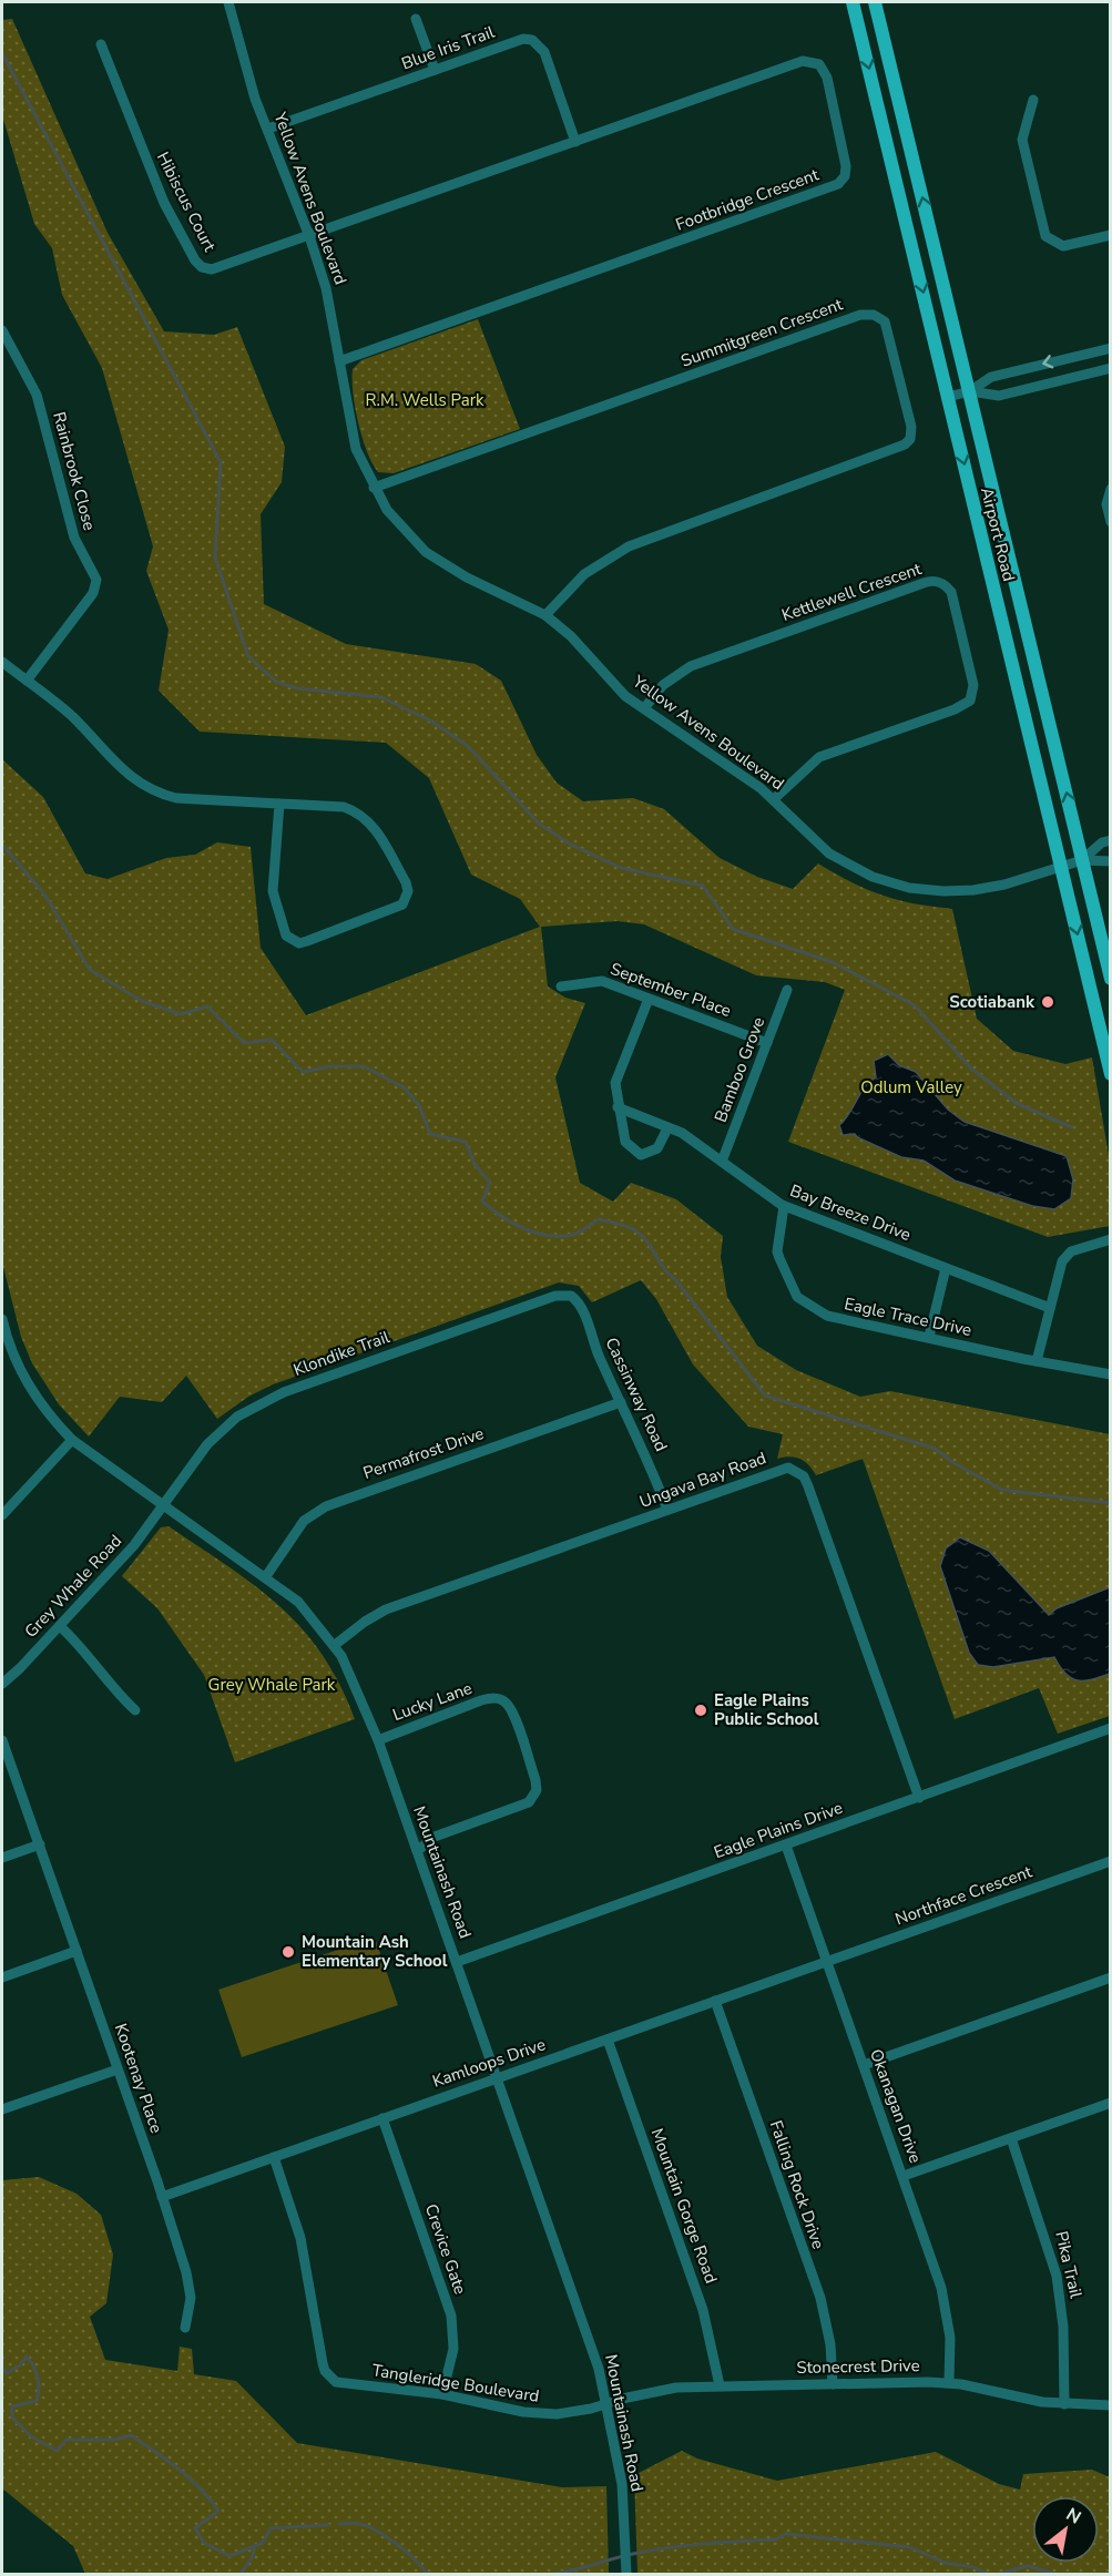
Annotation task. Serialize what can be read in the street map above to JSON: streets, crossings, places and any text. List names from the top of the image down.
{
  "streets": {
    "main road": ["Airport Road"],
    "street": [
      "Blue Iris Trail",
      "Yellow Avens Boulevard",
      "Footbridge Crescent",
      "Hibiscus Court",
      "Summitgreen Crescent",
      "Rainbrook Close",
      "Kettlewell Crescent",
      "September Place",
      "Bamboo Grove",
      "Bay Breeze Drive",
      "Eagle Trace Drive",
      "Klondike Trail",
      "Cassinway Road",
      "Permafrost Drive",
      "Ungava Bay Road",
      "Grey Whale Road",
      "Lucky Lane",
      "Eagle Plains Drive",
      "Mountainash Road",
      "Northface Crescent",
      "Kamloops Drive",
      "Kootenay Place",
      "Okanagan Drive",
      "Falling Rock Drive",
      "Mountain Gorge Road",
      "Crevice Gate",
      "Pika Trail",
      "Stonecrest Drive",
      "Tangleridge Boulevard"
    ]
  },
  "crossings": [
    ["Blue Iris Trail", "Yellow Avens Boulevard"],
    ["Blue Iris Trail", "Footbridge Crescent"],
    ["Yellow Avens Boulevard", "Footbridge Crescent"],
    ["Yellow Avens Boulevard", "Hibiscus Court"],
    ["Yellow Avens Boulevard", "Summitgreen Crescent"],
    ["Yellow Avens Boulevard", "Airport Road"],
    ["Yellow Avens Boulevard", "Kettlewell Crescent"],
    ["Footbridge Crescent", "Hibiscus Court"],
    ["September Place", "Bamboo Grove"],
    ["Bamboo Grove", "Bay Breeze Drive"],
    ["Bay Breeze Drive", "Eagle Trace Drive"],
    ["Klondike Trail", "Cassinway Road"],
    ["Klondike Trail", "Grey Whale Road"],
    ["Klondike Trail", "Mountainash Road"],
    ["Cassinway Road", "Permafrost Drive"],
    ["Cassinway Road", "Ungava Bay Road"],
    ["Permafrost Drive", "Mountainash Road"],
    ["Ungava Bay Road", "Eagle Plains Drive"],
    ["Ungava Bay Road", "Mountainash Road"],
    ["Grey Whale Road", "Mountainash Road"],
    ["Lucky Lane", "Mountainash Road"],
    ["Eagle Plains Drive", "Mountainash Road"],
    ["Eagle Plains Drive", "Okanagan Drive"],
    ["Mountainash Road", "Kamloops Drive"],
    ["Mountainash Road", "Stonecrest Drive"],
    ["Mountainash Road", "Tangleridge Boulevard"],
    ["Northface Crescent", "Kamloops Drive"],
    ["Northface Crescent", "Okanagan Drive"],
    ["Kamloops Drive", "Kootenay Place"],
    ["Kamloops Drive", "Okanagan Drive"],
    ["Kamloops Drive", "Falling Rock Drive"],
    ["Kamloops Drive", "Mountain Gorge Road"],
    ["Kamloops Drive", "Crevice Gate"],
    ["Kamloops Drive", "Tangleridge Boulevard"],
    ["Okanagan Drive", "Stonecrest Drive"],
    ["Falling Rock Drive", "Stonecrest Drive"],
    ["Mountain Gorge Road", "Stonecrest Drive"],
    ["Crevice Gate", "Tangleridge Boulevard"],
    ["Pika Trail", "Stonecrest Drive"],
    ["Stonecrest Drive", "Tangleridge Boulevard"]
  ],
  "parks": ["R.M. Wells Park", "Odlum Valley", "Grey Whale Park"],
  "places": ["Scotiabank", "Eagle Plains Public School", "Mountain Ash Elementary School"],
  "north": "top right"
}
